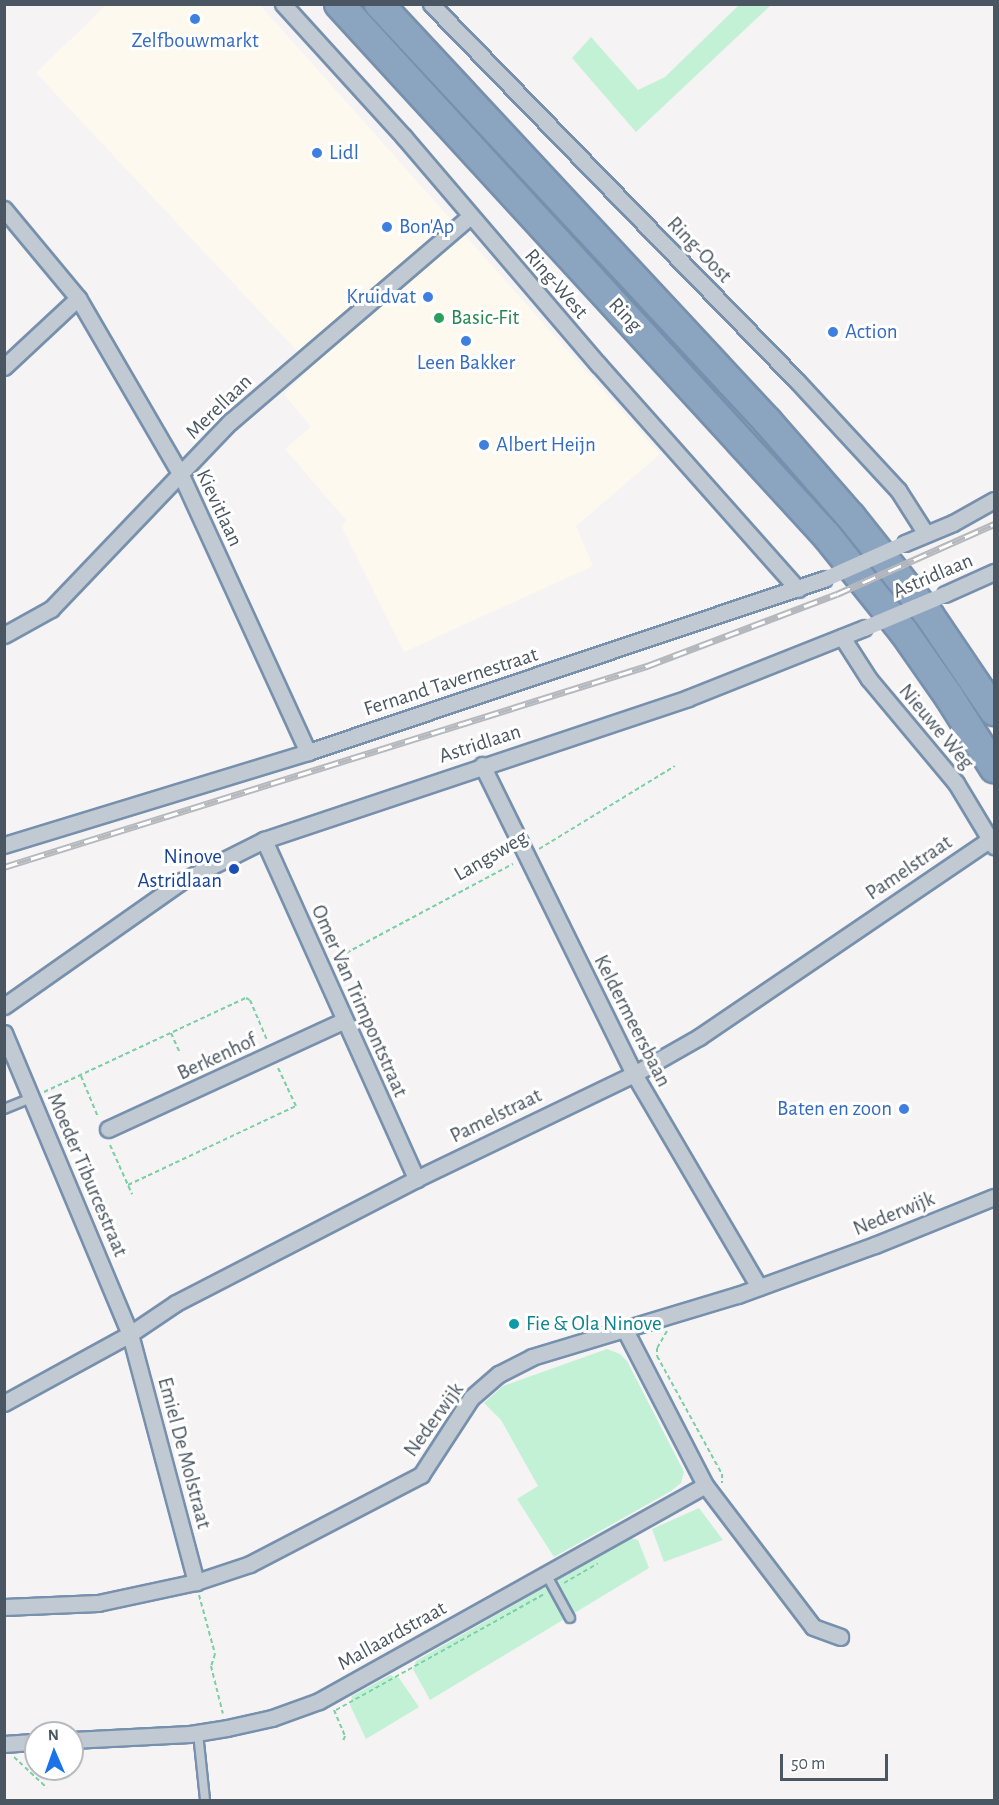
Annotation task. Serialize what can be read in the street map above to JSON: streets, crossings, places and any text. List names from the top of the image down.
{
  "streets": {
    "highway": ["Ring"],
    "street": [
      "Ring-Oost",
      "Ring-West",
      "Merellaan",
      "Kievitlaan",
      "Astridlaan",
      "Fernand Tavernestraat",
      "Nieuwe Weg",
      "Pamelstraat",
      "Omer Van Trimpontstraat",
      "Keldermeersbaan",
      "Berkenhof",
      "Moeder Tiburcestraat",
      "Nederwijk",
      "Emiel De Molstraat",
      "Mallaardstraat"
    ],
    "path": ["Langsweg"]
  },
  "crossings": [
    ["Ring-Oost", "Fernand Tavernestraat"],
    ["Ring-West", "Merellaan"],
    ["Ring-West", "Fernand Tavernestraat"],
    ["Ring", "Astridlaan"],
    ["Merellaan", "Kievitlaan"],
    ["Kievitlaan", "Fernand Tavernestraat"],
    ["Astridlaan", "Nieuwe Weg"],
    ["Astridlaan", "Omer Van Trimpontstraat"],
    ["Astridlaan", "Keldermeersbaan"],
    ["Nieuwe Weg", "Pamelstraat"],
    ["Langsweg", "Omer Van Trimpontstraat"],
    ["Langsweg", "Keldermeersbaan"],
    ["Pamelstraat", "Omer Van Trimpontstraat"],
    ["Pamelstraat", "Keldermeersbaan"],
    ["Pamelstraat", "Moeder Tiburcestraat"],
    ["Pamelstraat", "Emiel De Molstraat"],
    ["Omer Van Trimpontstraat", "Berkenhof"],
    ["Keldermeersbaan", "Nederwijk"],
    ["Moeder Tiburcestraat", "Emiel De Molstraat"],
    ["Nederwijk", "Emiel De Molstraat"]
  ],
  "places": [
    "Zelfbouwmarkt",
    "Lidl",
    "Bon'Ap",
    "Kruidvat",
    "Basic-Fit",
    "Action",
    "Leen Bakker",
    "Albert Heijn",
    "Ninove Astridlaan",
    "Baten en zoon",
    "Fie & Ola Ninove"
  ],
  "scale_bar": "50 m",
  "north": "top"
}
